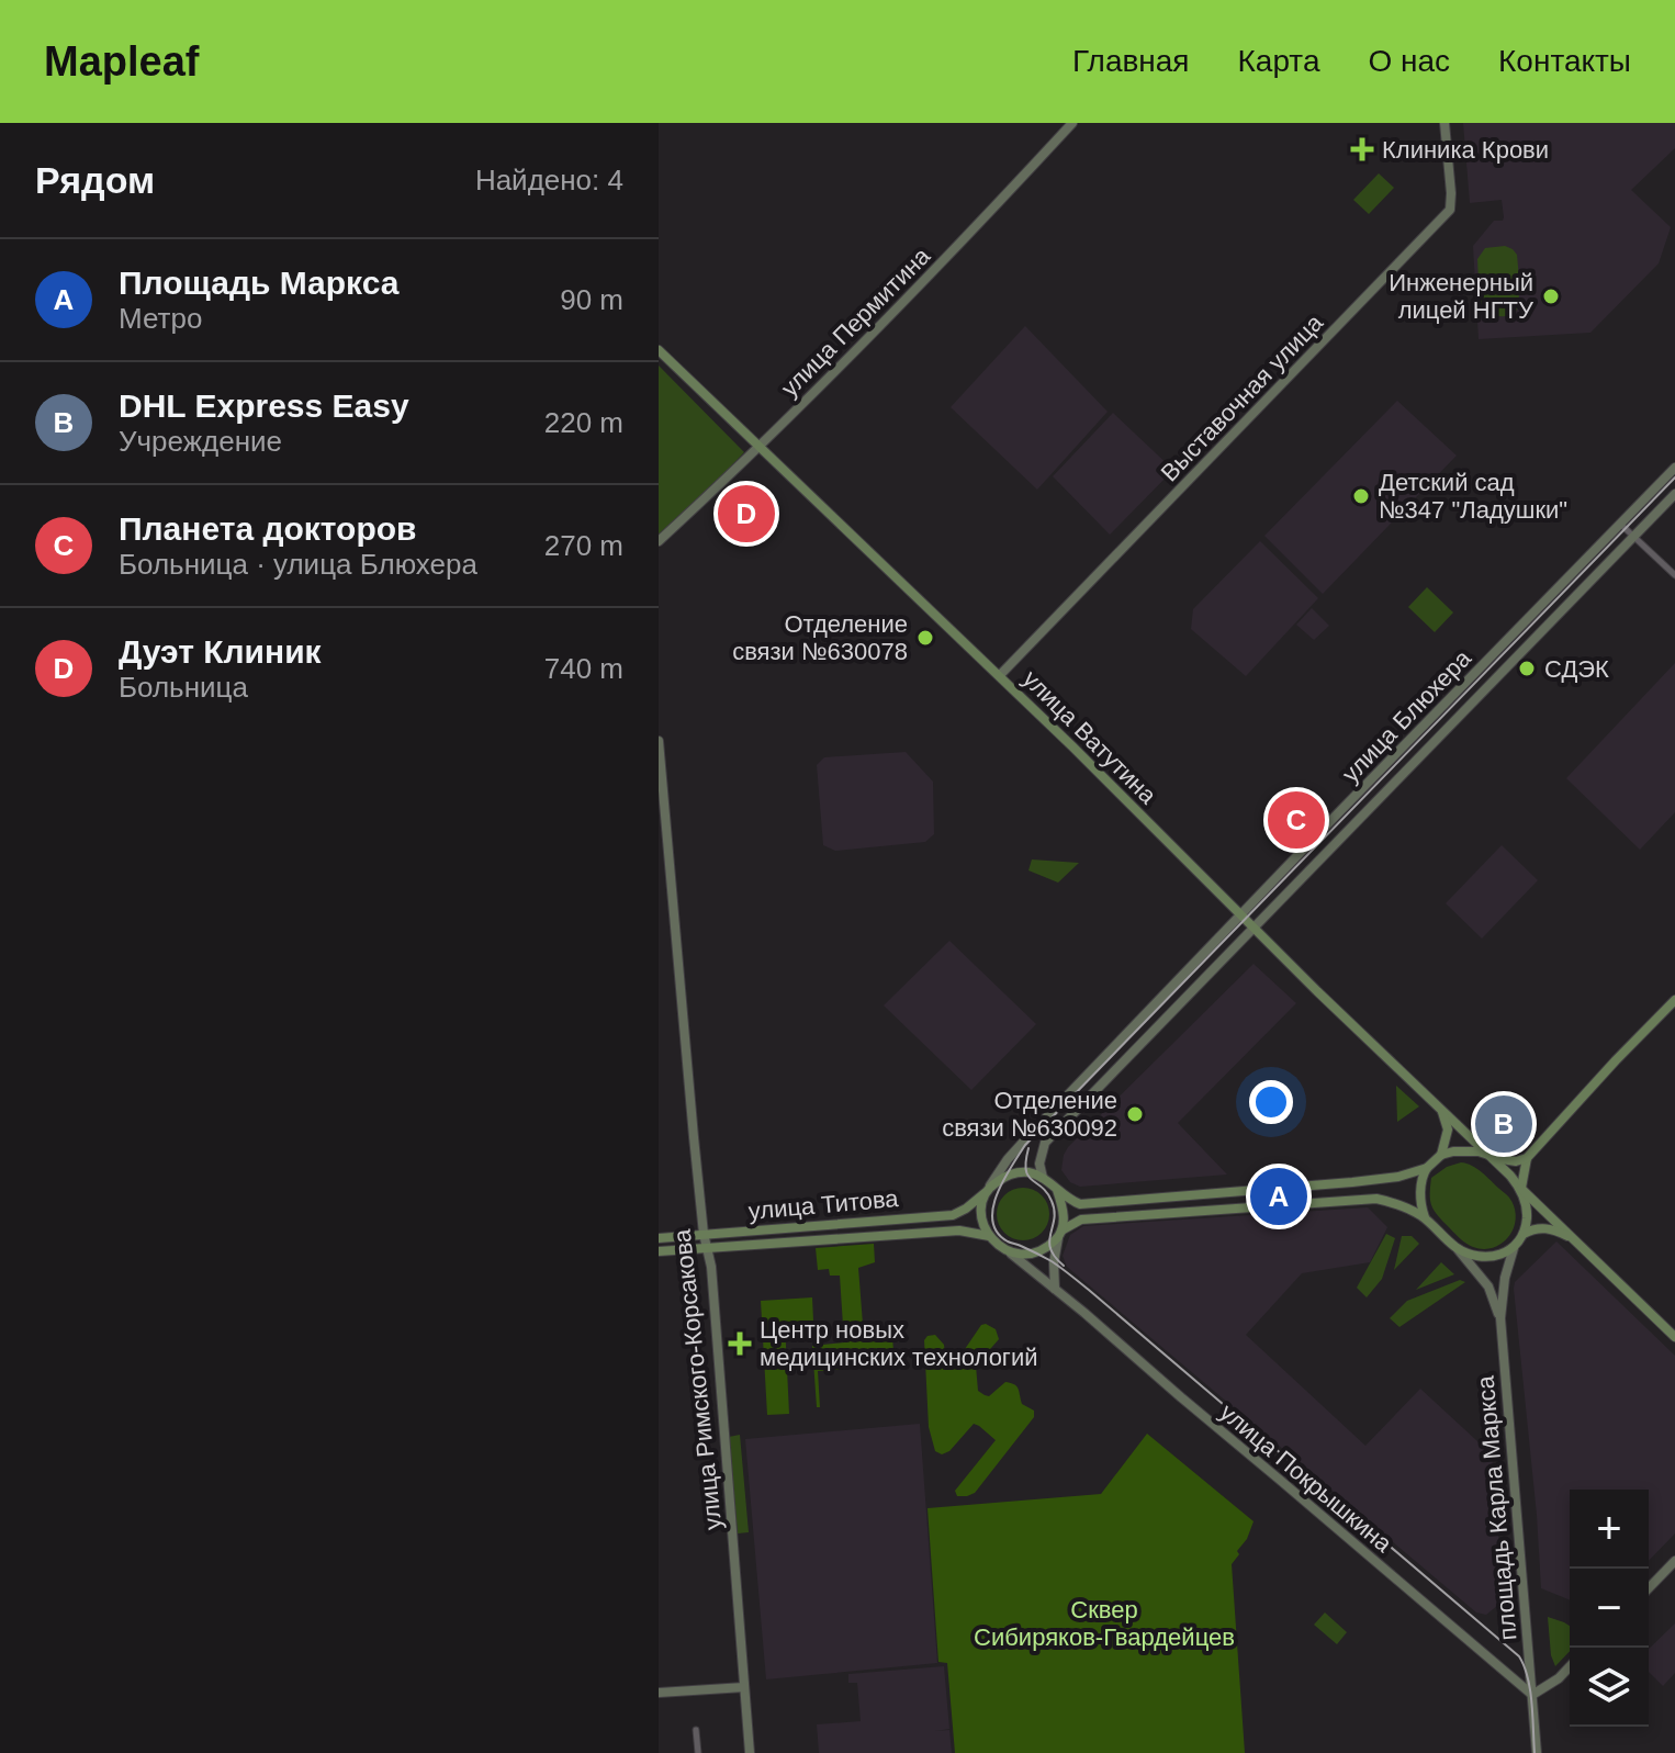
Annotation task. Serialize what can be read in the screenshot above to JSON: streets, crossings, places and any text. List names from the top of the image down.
{
  "streets": {
    "main road": ["улица Ватутина", "улица Титова", "площадь Карла Маркса"],
    "street": [
      "улица Пермитина",
      "Выставочная улица",
      "улица Блюхера",
      "улица Римского-Корсакова",
      "улица Покрышкина"
    ]
  },
  "crossings": [
    ["улица Пермитина", "улица Ватутина"],
    ["Выставочная улица", "улица Ватутина"],
    ["улица Блюхера", "улица Ватутина"],
    ["улица Блюхера", "улица Титова"],
    ["улица Блюхера", "улица Покрышкина"],
    ["улица Блюхера", "площадь Карла Маркса"],
    ["улица Ватутина", "площадь Карла Маркса"],
    ["улица Титова", "улица Римского-Корсакова"],
    ["улица Титова", "улица Покрышкина"],
    ["улица Титова", "площадь Карла Маркса"],
    ["улица Покрышкина", "площадь Карла Маркса"]
  ],
  "parks": ["Сквер Сибиряков-Гвардейцев"],
  "places": {
    "health": ["Клиника Крови", "Центр новых медицинских технологий"],
    "other": [
      "Инженерный лицей НГТУ",
      "Детский сад №347 \"Ладушки\"",
      "Отделение связи №630078",
      "СДЭК",
      "Отделение связи №630092"
    ]
  },
  "page": {
    "header": "Mapleaf",
    "nav": [
      "Главная",
      "Карта",
      "О нас",
      "Контакты"
    ],
    "heading": ["Рядом", "Найдено: 4"],
    "list": [
      {
        "mark": "A",
        "name": "Площадь Маркса",
        "note": "Метро",
        "value": "90 m"
      },
      {
        "mark": "B",
        "name": "DHL Express Easy",
        "note": "Учреждение",
        "value": "220 m"
      },
      {
        "mark": "C",
        "name": "Планета докторов",
        "note": "Больница · улица Блюхера",
        "value": "270 m"
      },
      {
        "mark": "D",
        "name": "Дуэт Клиник",
        "note": "Больница",
        "value": "740 m"
      }
    ],
    "pins": [
      "D",
      "C",
      "B",
      "A"
    ],
    "map_buttons": ["+", "−"]
  }
}
